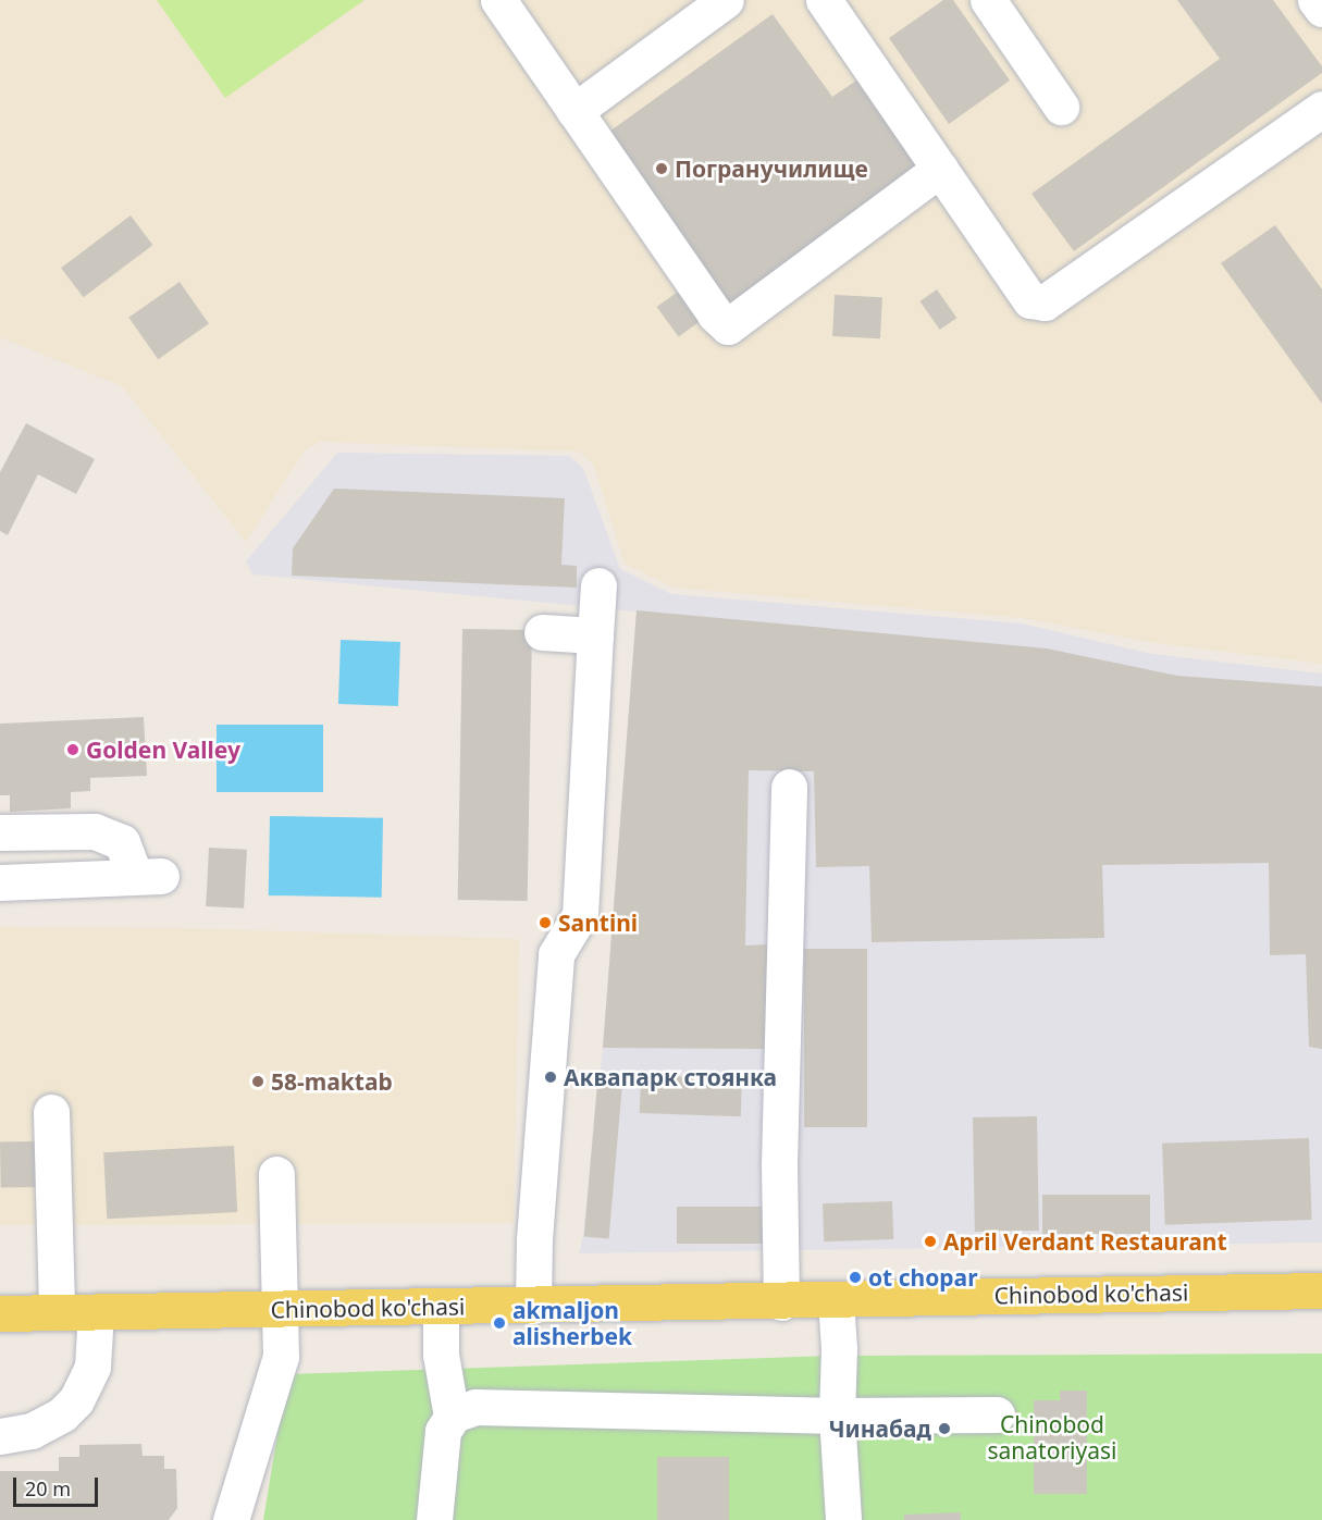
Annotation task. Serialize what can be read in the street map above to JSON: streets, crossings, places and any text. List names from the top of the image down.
{
  "streets": {
    "main road": ["Chinobod ko'chasi"]
  },
  "parks": ["Chinobod sanatoriyasi"],
  "places": [
    "Погранучилище",
    "Golden Valley",
    "Santini",
    "Аквапарк стоянка",
    "58-maktab",
    "April Verdant Restaurant",
    "ot chopar",
    "akmaljon alisherbek",
    "Чинабад"
  ],
  "scale_bar": "20 m"
}
